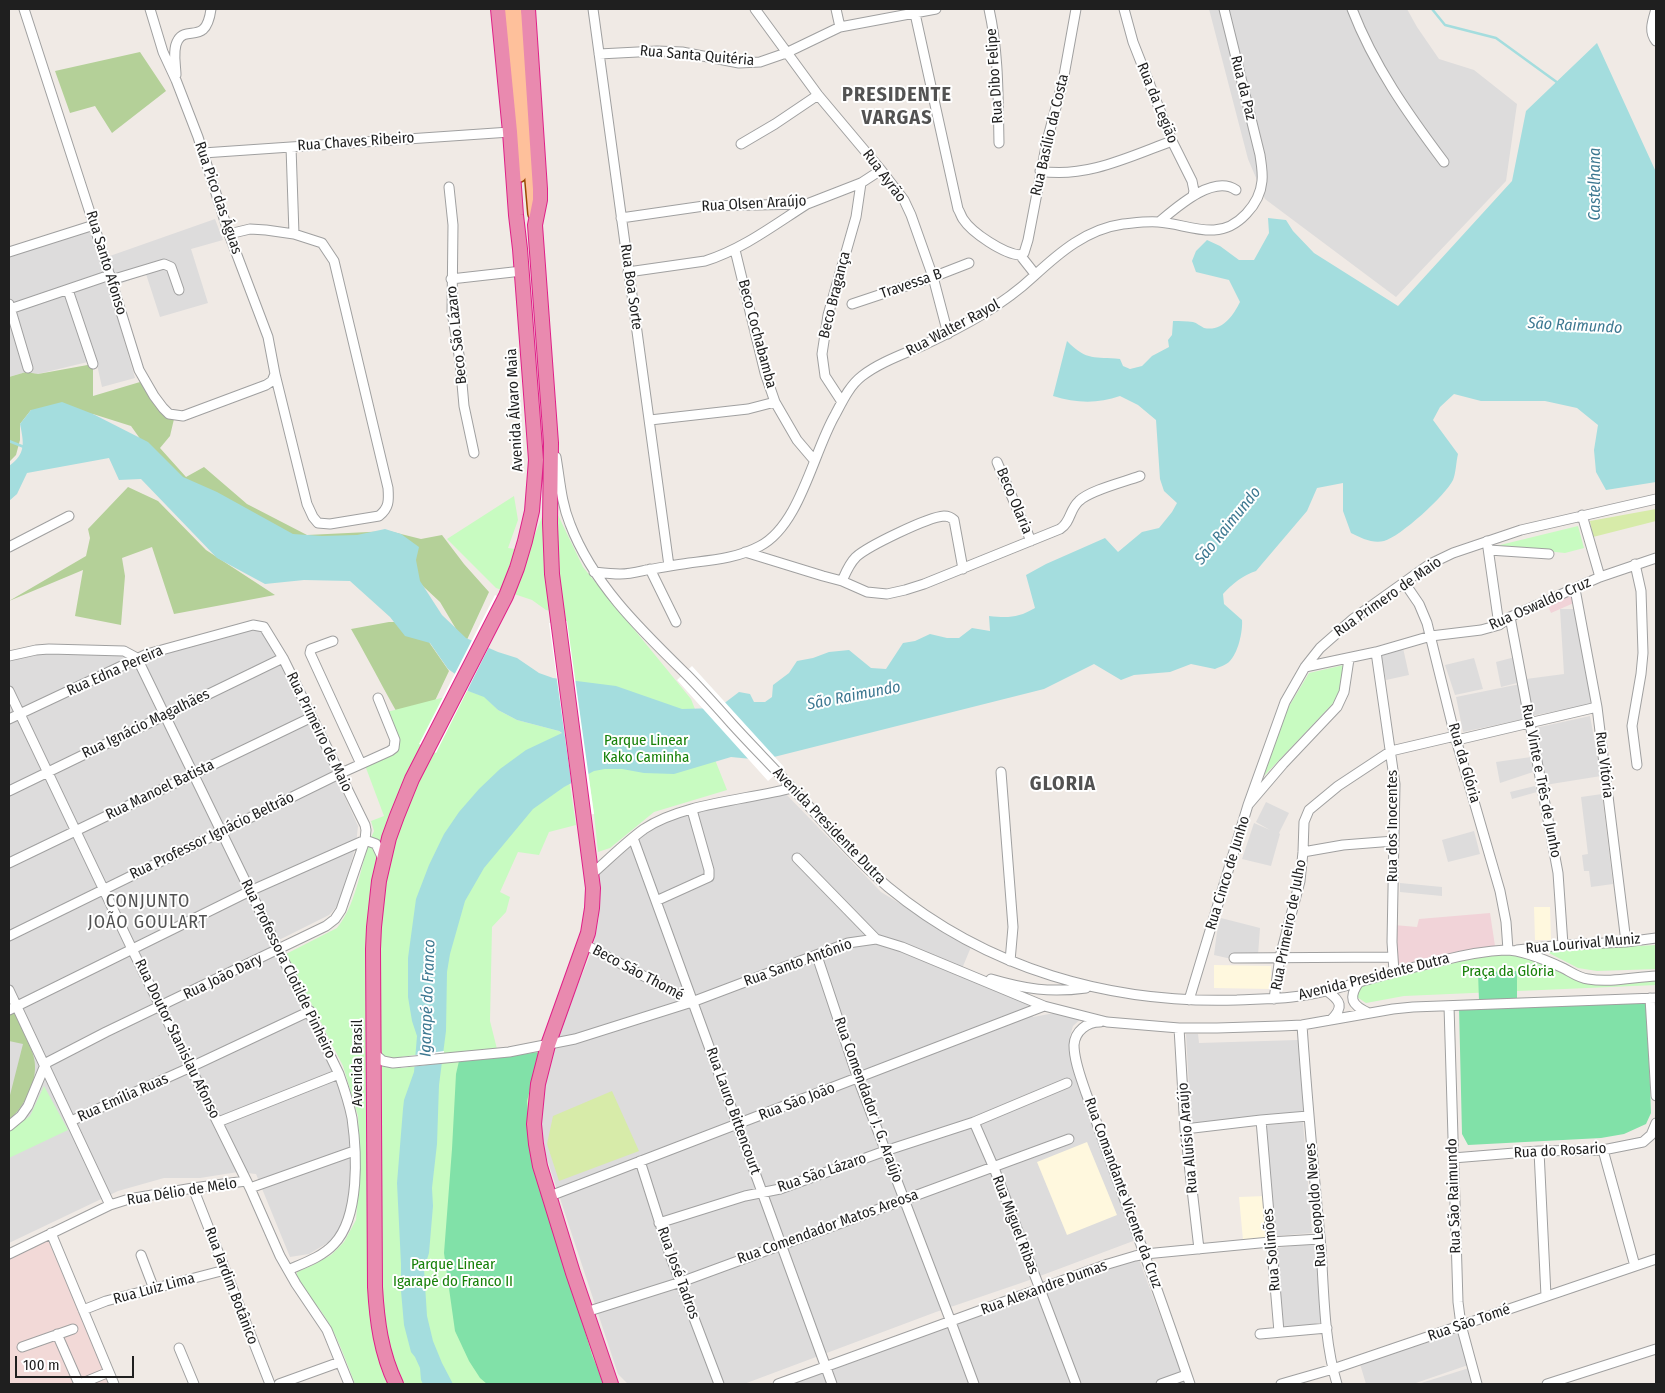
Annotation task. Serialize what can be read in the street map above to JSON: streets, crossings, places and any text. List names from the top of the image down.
{
  "streets": {
    "highway": ["Avenida Álvaro Maia", "Avenida Brasil"],
    "street": [
      "Rua Santa Quitéria",
      "Rua Dibo Felipe",
      "Rua da Paz",
      "Rua da Legião",
      "Rua Basílio da Costa",
      "Rua Chaves Ribeiro",
      "Rua Ayrão",
      "Rua Pico das Águas",
      "Rua Olsen Araújo",
      "Rua Santo Afonso",
      "Travessa B",
      "Rua Boa Sorte",
      "Beco Bragança",
      "Rua Walter Rayol",
      "Beco Cochabamba",
      "Beco São Lázaro",
      "Beco Olaria",
      "Rua Primero de Maio",
      "Rua Oswaldo Cruz",
      "Rua Edna Pereira",
      "Rua Ignácio Magalhães",
      "Rua Primeiro de Maio",
      "Rua da Glória",
      "Rua Vitória",
      "Rua Vinte e Três de Junho",
      "Rua Manoel Batista",
      "Avenida Presidente Dutra",
      "Rua dos Inocentes",
      "Rua Professor Ignácio Beltrão",
      "Rua Cinco de Junho",
      "Rua Primeiro de Julho",
      "Rua Lourival Muniz",
      "Rua Santo Antônio",
      "Rua Professora Clotilde Pinheiro",
      "Beco São Thomé",
      "Rua João Dary",
      "Rua Doutor Stanislau Afonso",
      "Rua Emília Ruas",
      "Rua Comendador J. G. Araújo",
      "Rua São João",
      "Rua Lauro Bittencourt",
      "Rua Aluísio Araújo",
      "Rua do Rosario",
      "Rua São Lázaro",
      "Rua Délio de Melo",
      "Rua Comandante Vicente da Cruz",
      "Rua São Raimundo",
      "Rua Leopoldo Neves",
      "Rua Miguel Ribas",
      "Rua Comendador Matos Areosa",
      "Rua Solimões",
      "Rua José Tadros",
      "Rua Jardim Botânico",
      "Rua Alexandre Dumas",
      "Rua Luiz Lima",
      "Rua São Tomé"
    ]
  },
  "crossings": [
    ["Rua Santa Quitéria", "Rua Ayrão"],
    ["Rua Santa Quitéria", "Rua Boa Sorte"],
    ["Rua da Paz", "Rua Walter Rayol"],
    ["Rua Chaves Ribeiro", "Rua Pico das Águas"],
    ["Rua Chaves Ribeiro", "Avenida Álvaro Maia"],
    ["Rua Ayrão", "Rua Olsen Araújo"],
    ["Rua Ayrão", "Travessa B"],
    ["Rua Ayrão", "Rua Walter Rayol"],
    ["Rua Pico das Águas", "Rua Santo Afonso"],
    ["Rua Olsen Araújo", "Rua Boa Sorte"],
    ["Rua Olsen Araújo", "Beco Bragança"],
    ["Rua Boa Sorte", "Rua Walter Rayol"],
    ["Beco Bragança", "Rua Walter Rayol"],
    ["Rua Walter Rayol", "Beco Cochabamba"],
    ["Rua Walter Rayol", "Avenida Presidente Dutra"],
    ["Avenida Álvaro Maia", "Avenida Brasil"],
    ["Rua Primero de Maio", "Rua Oswaldo Cruz"],
    ["Rua Primero de Maio", "Rua da Glória"],
    ["Rua Primero de Maio", "Rua Cinco de Junho"],
    ["Rua Oswaldo Cruz", "Rua da Glória"],
    ["Rua Oswaldo Cruz", "Rua Vitória"],
    ["Rua Oswaldo Cruz", "Rua Vinte e Três de Junho"],
    ["Rua Oswaldo Cruz", "Rua dos Inocentes"],
    ["Rua Oswaldo Cruz", "Rua Cinco de Junho"],
    ["Rua Edna Pereira", "Rua Primeiro de Maio"],
    ["Rua Edna Pereira", "Rua Professora Clotilde Pinheiro"],
    ["Rua Edna Pereira", "Rua Doutor Stanislau Afonso"],
    ["Rua Ignácio Magalhães", "Rua Primeiro de Maio"],
    ["Rua Ignácio Magalhães", "Rua Professora Clotilde Pinheiro"],
    ["Rua Ignácio Magalhães", "Rua Doutor Stanislau Afonso"],
    ["Rua Primeiro de Maio", "Rua Manoel Batista"],
    ["Rua Primeiro de Maio", "Rua Professor Ignácio Beltrão"],
    ["Rua Primeiro de Maio", "Rua João Dary"],
    ["Rua da Glória", "Avenida Presidente Dutra"],
    ["Rua da Glória", "Rua Primeiro de Julho"],
    ["Rua da Glória", "Rua Lourival Muniz"],
    ["Rua Vitória", "Rua Primeiro de Julho"],
    ["Rua Vitória", "Rua Lourival Muniz"],
    ["Rua Vinte e Três de Junho", "Rua Primeiro de Julho"],
    ["Rua Vinte e Três de Junho", "Rua Lourival Muniz"],
    ["Rua Manoel Batista", "Rua Professora Clotilde Pinheiro"],
    ["Rua Manoel Batista", "Rua Doutor Stanislau Afonso"],
    ["Avenida Presidente Dutra", "Rua dos Inocentes"],
    ["Avenida Presidente Dutra", "Rua Cinco de Junho"],
    ["Avenida Presidente Dutra", "Rua Primeiro de Julho"],
    ["Avenida Presidente Dutra", "Rua Lourival Muniz"],
    ["Avenida Presidente Dutra", "Rua Santo Antônio"],
    ["Avenida Presidente Dutra", "Rua São João"],
    ["Avenida Presidente Dutra", "Rua Aluísio Araújo"],
    ["Avenida Presidente Dutra", "Rua Comandante Vicente da Cruz"],
    ["Avenida Presidente Dutra", "Rua São Raimundo"],
    ["Avenida Presidente Dutra", "Rua Leopoldo Neves"],
    ["Rua dos Inocentes", "Rua Primeiro de Julho"],
    ["Rua Professor Ignácio Beltrão", "Rua Professora Clotilde Pinheiro"],
    ["Rua Professor Ignácio Beltrão", "Rua Doutor Stanislau Afonso"],
    ["Rua Santo Antônio", "Beco São Thomé"],
    ["Rua Santo Antônio", "Avenida Brasil"],
    ["Rua Santo Antônio", "Rua Comendador J. G. Araújo"],
    ["Rua Santo Antônio", "Rua São João"],
    ["Rua Santo Antônio", "Rua Lauro Bittencourt"],
    ["Rua Professora Clotilde Pinheiro", "Rua João Dary"],
    ["Rua Professora Clotilde Pinheiro", "Rua Doutor Stanislau Afonso"],
    ["Rua Professora Clotilde Pinheiro", "Rua Emília Ruas"],
    ["Rua Professora Clotilde Pinheiro", "Rua Délio de Melo"],
    ["Beco São Thomé", "Rua Lauro Bittencourt"],
    ["Rua João Dary", "Rua Doutor Stanislau Afonso"],
    ["Rua Doutor Stanislau Afonso", "Rua Emília Ruas"],
    ["Rua Doutor Stanislau Afonso", "Rua Délio de Melo"],
    ["Rua Comendador J. G. Araújo", "Rua São João"],
    ["Rua Comendador J. G. Araújo", "Rua São Lázaro"],
    ["Rua Comendador J. G. Araújo", "Rua Comendador Matos Areosa"],
    ["Rua Comendador J. G. Araújo", "Rua Alexandre Dumas"],
    ["Rua São João", "Rua Lauro Bittencourt"],
    ["Rua São João", "Rua José Tadros"],
    ["Rua Lauro Bittencourt", "Rua São Lázaro"],
    ["Rua Lauro Bittencourt", "Rua Comendador Matos Areosa"],
    ["Rua Lauro Bittencourt", "Rua Alexandre Dumas"],
    ["Rua Aluísio Araújo", "Rua Alexandre Dumas"],
    ["Rua do Rosario", "Rua São Raimundo"],
    ["Rua São Lázaro", "Rua Miguel Ribas"],
    ["Rua São Lázaro", "Rua José Tadros"],
    ["Rua Délio de Melo", "Rua Jardim Botânico"],
    ["Rua Comandante Vicente da Cruz", "Rua Alexandre Dumas"],
    ["Rua São Raimundo", "Rua São Tomé"],
    ["Rua Leopoldo Neves", "Rua Alexandre Dumas"],
    ["Rua Leopoldo Neves", "Rua São Tomé"],
    ["Rua Miguel Ribas", "Rua Comendador Matos Areosa"],
    ["Rua Miguel Ribas", "Rua Alexandre Dumas"],
    ["Rua Comendador Matos Areosa", "Rua José Tadros"],
    ["Rua Solimões", "Rua Alexandre Dumas"],
    ["Rua Jardim Botânico", "Rua Luiz Lima"]
  ],
  "districts": ["PRESIDENTE VARGAS", "GLORIA", "CONJUNTO JOÃO GOULART"],
  "water": ["Castelhana", "São Raimundo", "Igarapé do Franco"],
  "parks": ["Parque Linear Kako Caminha", "Praça da Glória", "Parque Linear Igarapé do Franco II"],
  "scale_bar": "100 m"
}
